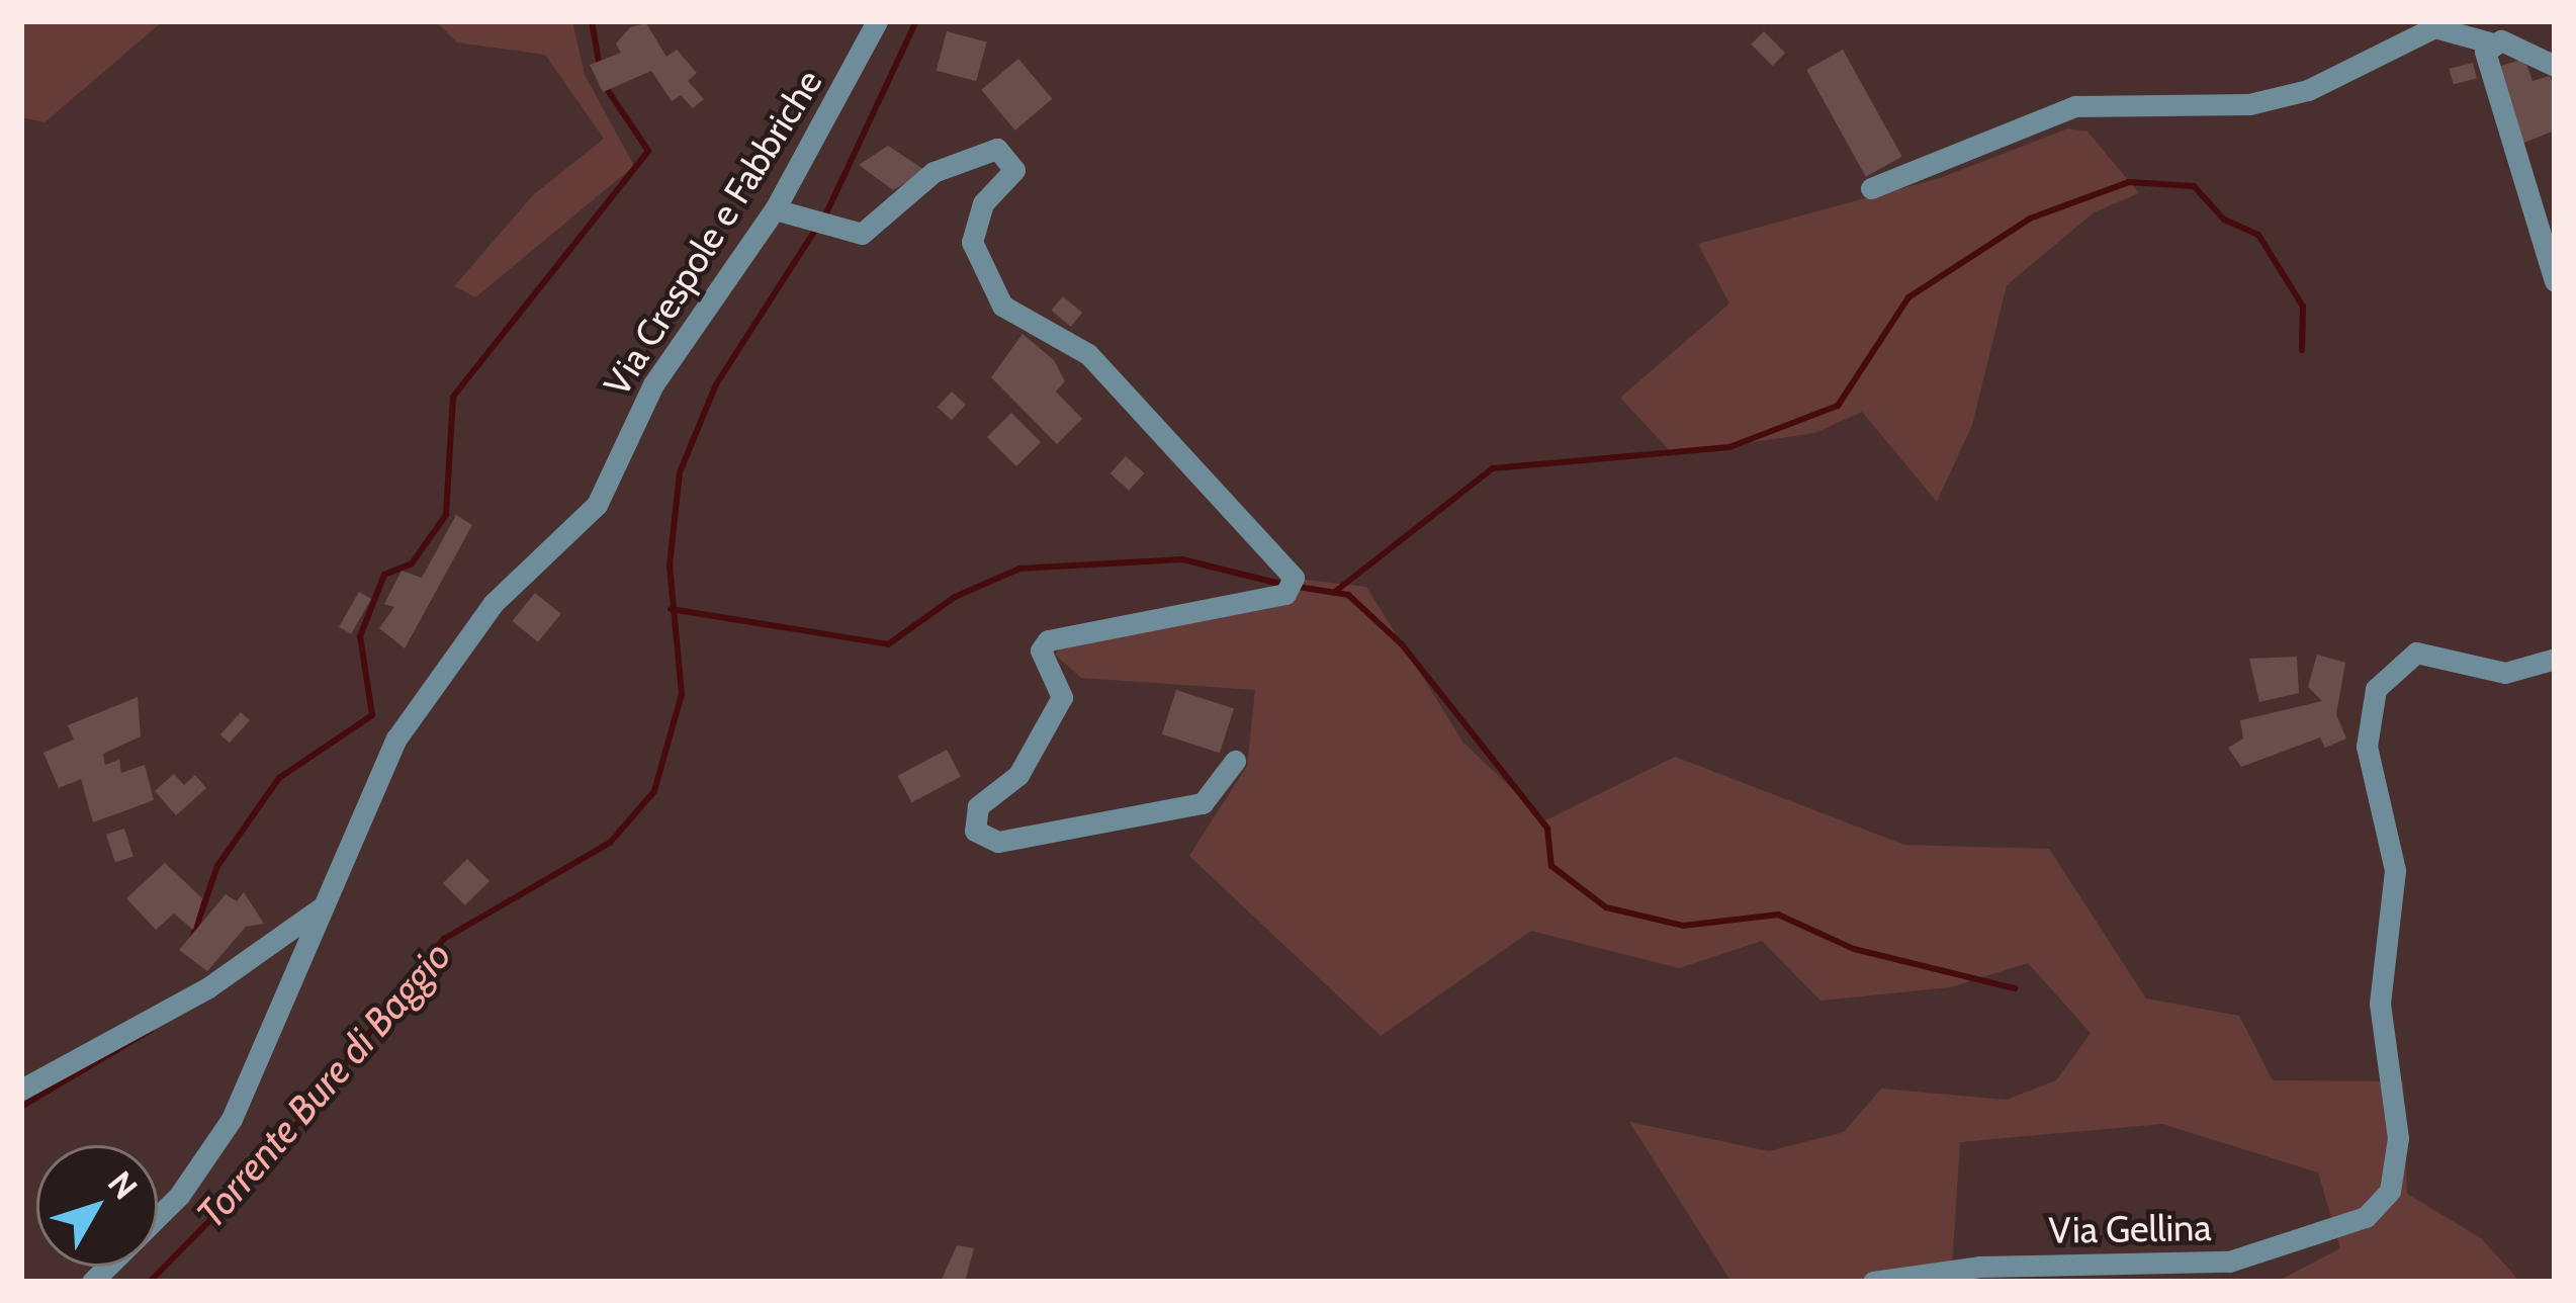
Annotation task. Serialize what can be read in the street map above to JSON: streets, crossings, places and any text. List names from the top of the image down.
{
  "streets": {
    "street": ["Via Crespole e Fabbriche", "Via Gellina"]
  },
  "water": ["Torrente Bure di Baggio"],
  "north": "top right"
}
